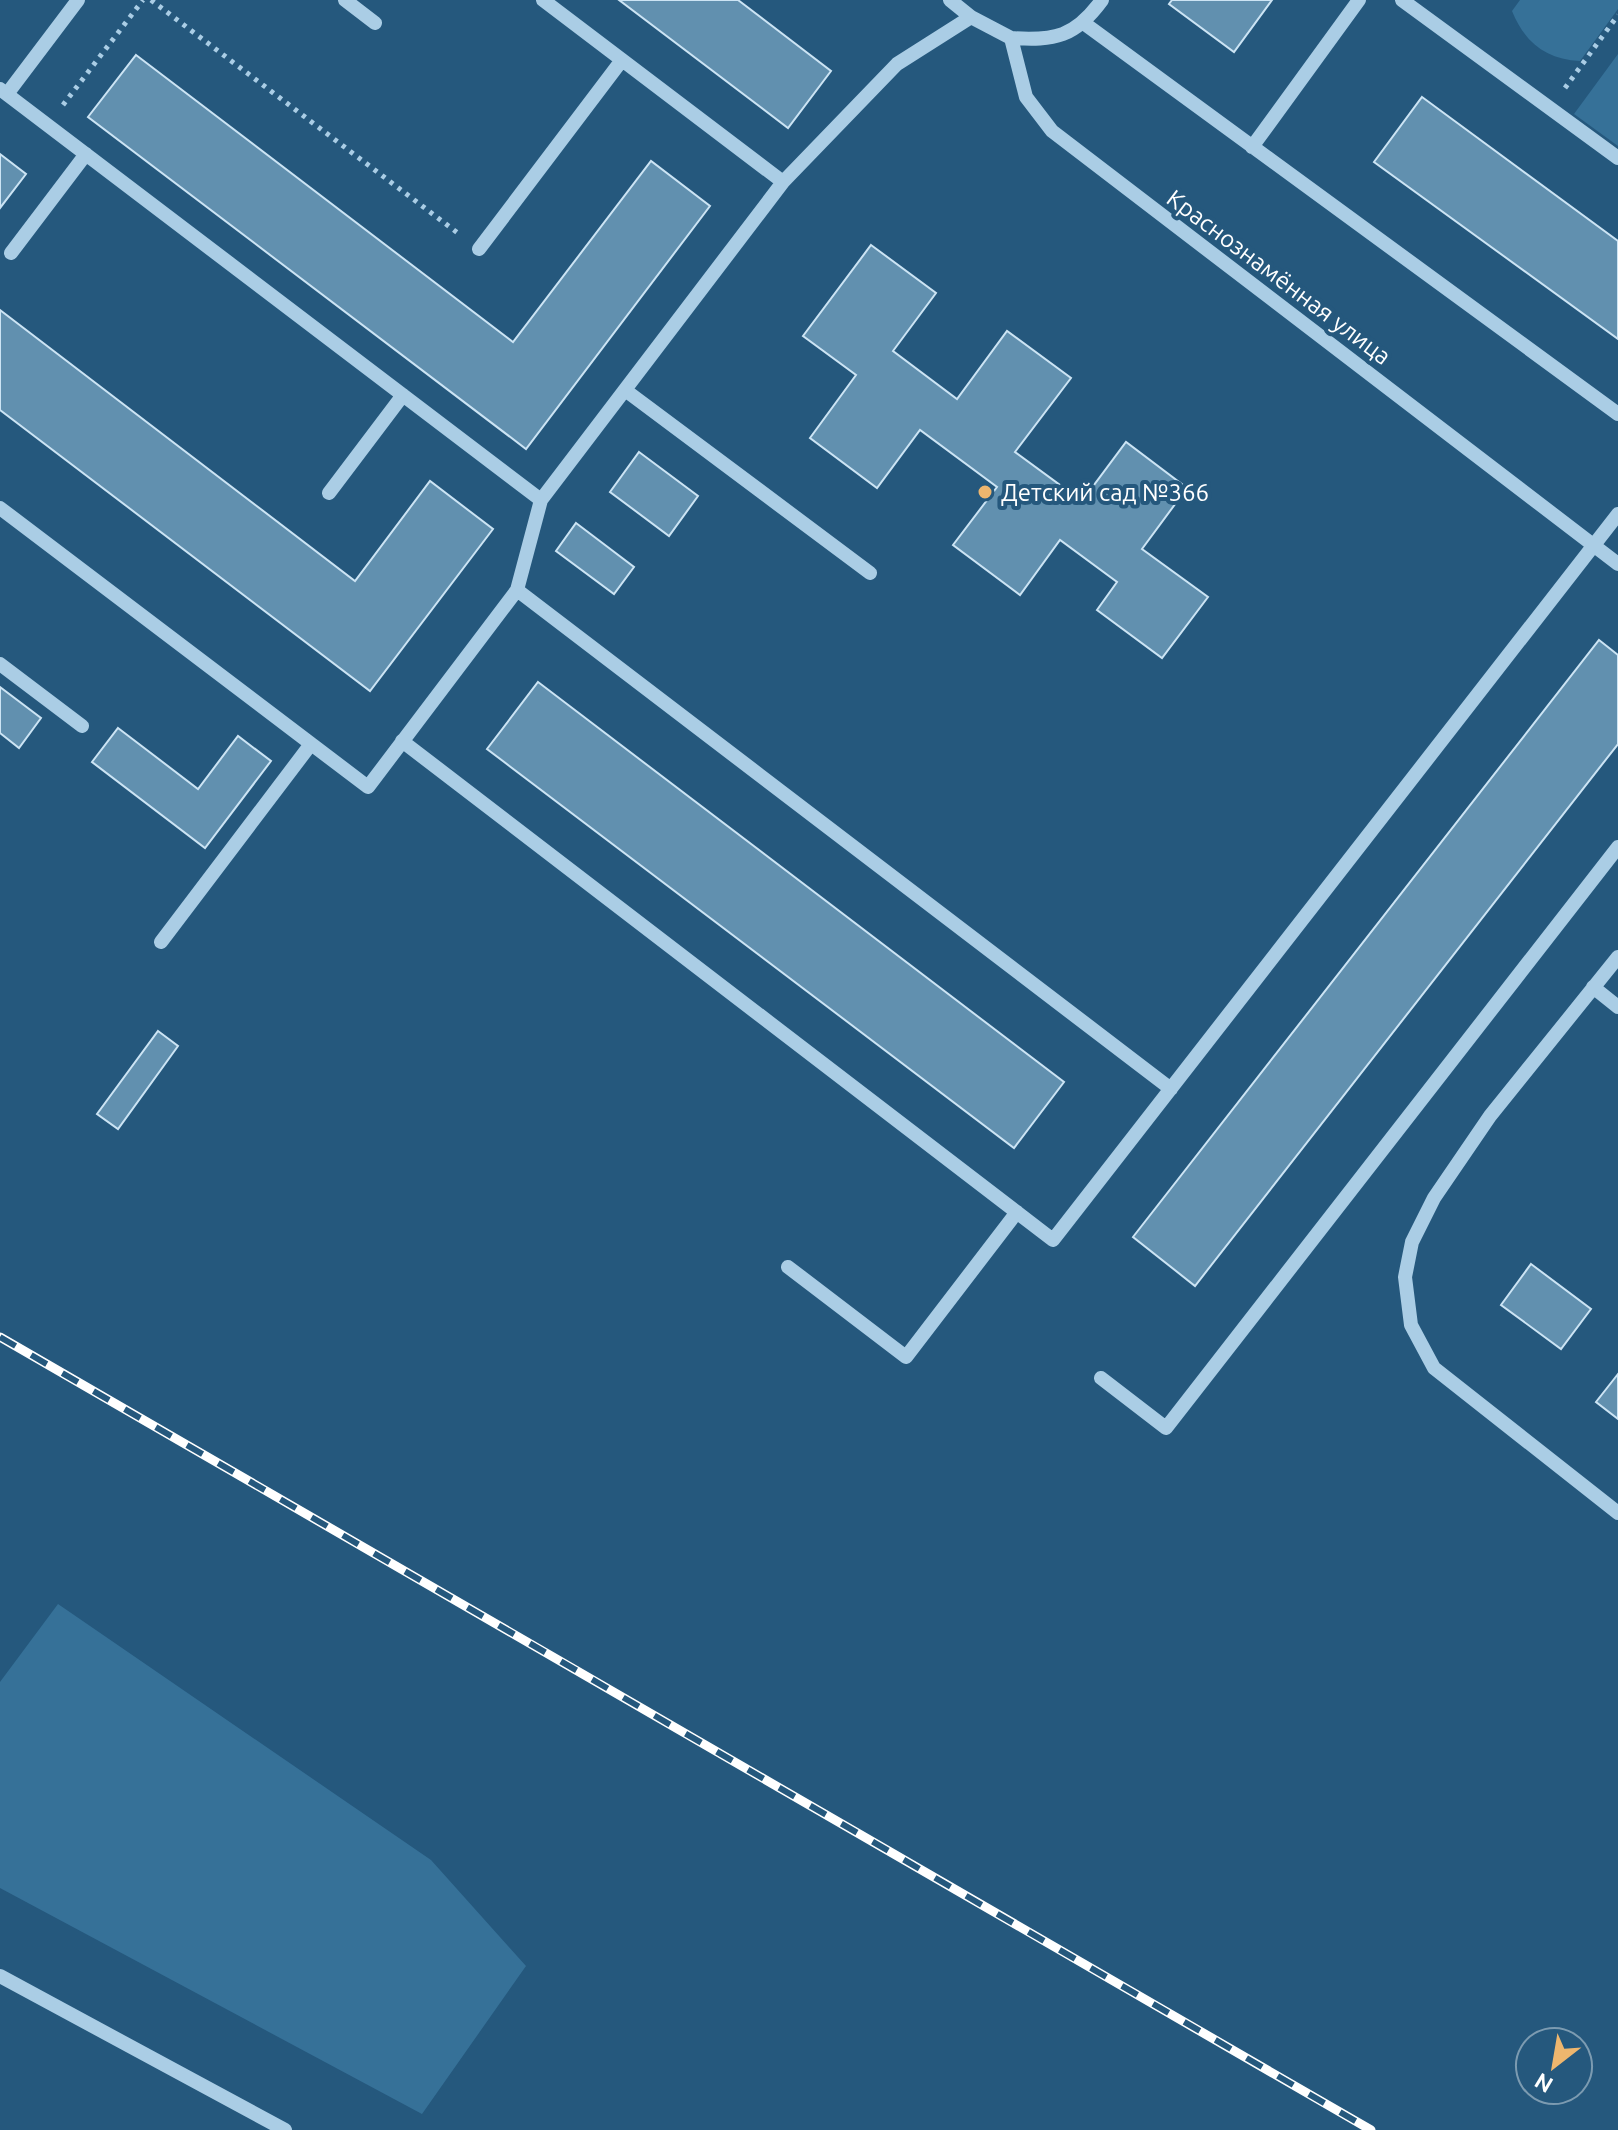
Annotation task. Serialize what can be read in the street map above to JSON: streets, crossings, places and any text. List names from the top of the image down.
{
  "streets": {
    "street": ["Краснознамённая улица"]
  },
  "places": ["Детский сад №366"],
  "north": "bottom left"
}
